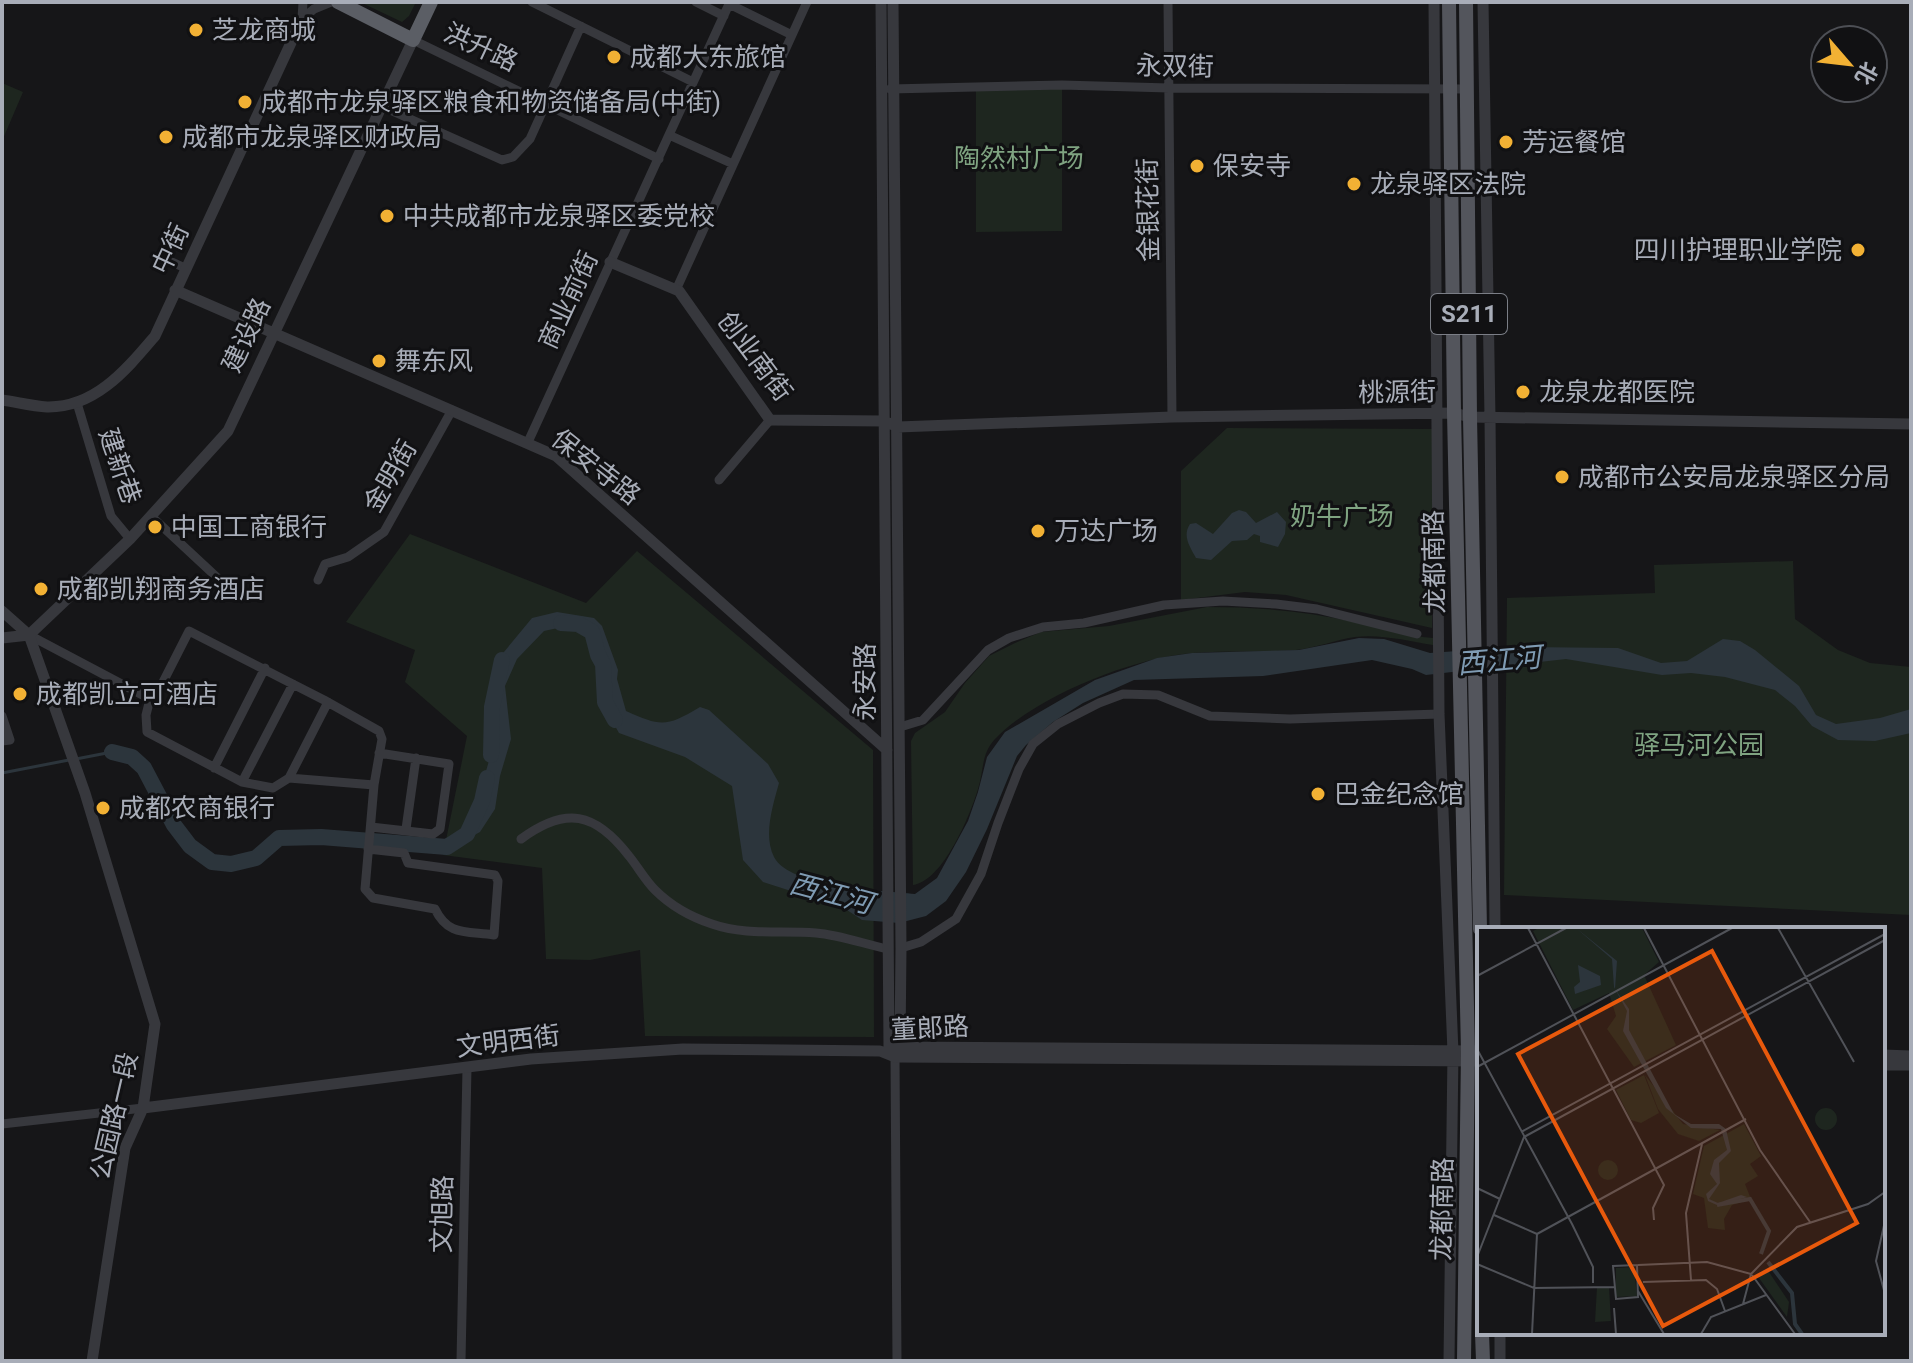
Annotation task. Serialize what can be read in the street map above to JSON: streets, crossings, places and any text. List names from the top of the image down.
{
  "streets": {
    "highway": ["建设路"],
    "main road": ["S211", "龙都南路"],
    "street": [
      "洪升路",
      "永双街",
      "金银花街",
      "中街",
      "商业前街",
      "创业南街",
      "桃源街",
      "建新巷",
      "保安寺路",
      "金明街",
      "永安路",
      "董郞路",
      "文明西街",
      "公园路一段",
      "文旭路"
    ]
  },
  "crossings": [
    ["洪升路", "商业前街"],
    ["洪升路", "建设路"],
    ["永双街", "金银花街"],
    ["永双街", "龙都南路"],
    ["永双街", "永安路"],
    ["金银花街", "桃源街"],
    ["中街", "建新巷"],
    ["中街", "保安寺路"],
    ["商业前街", "保安寺路"],
    ["建设路", "建新巷"],
    ["建设路", "保安寺路"],
    ["建设路", "公园路一段"],
    ["创业南街", "桃源街"],
    ["创业南街", "永安路"],
    ["桃源街", "龙都南路"],
    ["桃源街", "永安路"],
    ["保安寺路", "金明街"],
    ["保安寺路", "永安路"],
    ["龙都南路", "董郞路"],
    ["永安路", "董郞路"],
    ["永安路", "文明西街"],
    ["董郞路", "文明西街"],
    ["文明西街", "公园路一段"],
    ["文明西街", "文旭路"]
  ],
  "water": ["西江河"],
  "parks": ["陶然村广场", "奶牛广场", "驿马河公园"],
  "places": [
    "芝龙商城",
    "成都大东旅馆",
    "成都市龙泉驿区粮食和物资储备局(中街)",
    "成都市龙泉驿区财政局",
    "芳运餐馆",
    "保安寺",
    "龙泉驿区法院",
    "中共成都市龙泉驿区委党校",
    "四川护理职业学院",
    "舞东风",
    "龙泉龙都医院",
    "成都市公安局龙泉驿区分局",
    "中国工商银行",
    "万达广场",
    "成都凯翔商务酒店",
    "成都凯立可酒店",
    "巴金纪念馆",
    "成都农商银行"
  ],
  "north": "bottom right"
}
